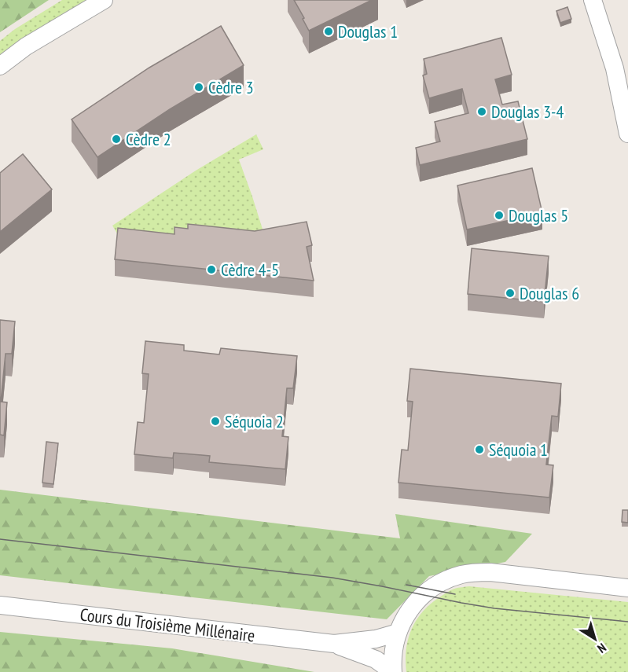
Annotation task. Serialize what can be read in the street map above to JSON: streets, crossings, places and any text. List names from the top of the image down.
{
  "streets": {
    "street": ["Cours du Troisième Millénaire"]
  },
  "places": [
    "Douglas 1",
    "Cèdre 3",
    "Douglas 3-4",
    "Cèdre 2",
    "Douglas 5",
    "Cèdre 4-5",
    "Douglas 6",
    "Séquoia 2",
    "Séquoia 1"
  ],
  "north": "bottom right"
}
